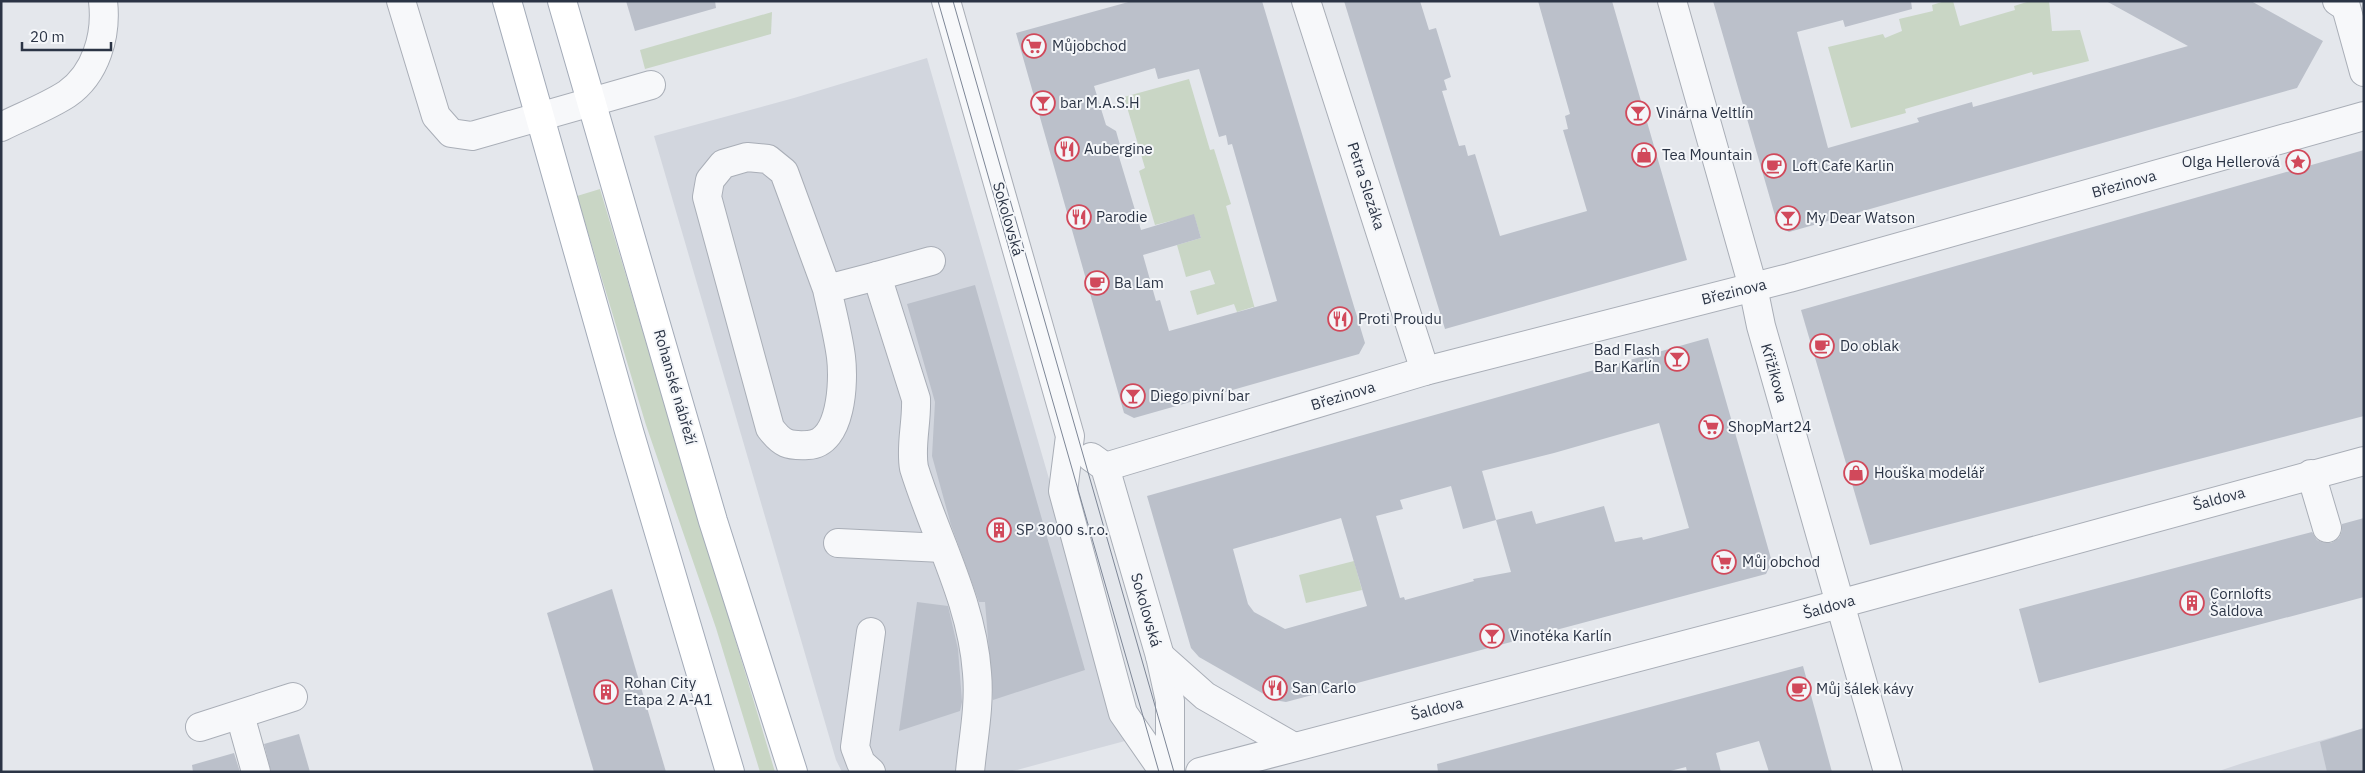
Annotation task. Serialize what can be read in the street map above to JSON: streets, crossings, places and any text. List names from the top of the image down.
{
  "streets": {
    "main road": ["Rohanské nábřeží"],
    "street": [
      "Březinova",
      "Petra Slezáka",
      "Sokolovská",
      "Křižíkova",
      "Šaldova"
    ]
  },
  "crossings": [
    ["Březinova", "Petra Slezáka"],
    ["Březinova", "Sokolovská"],
    ["Březinova", "Křižíkova"],
    ["Křižíkova", "Šaldova"]
  ],
  "places": {
    "supermarket": ["Můjobchod", "ShopMart24", "Můj obchod"],
    "bar": [
      "bar M.A.S.H",
      "Vinárna Veltlín",
      "My Dear Watson",
      "Bad Flash Bar Karlín",
      "Diego pivní bar",
      "Vinotéka Karlín"
    ],
    "restaurant": [
      "Aubergine",
      "Parodie",
      "Proti Proudu",
      "San Carlo"
    ],
    "shop": ["Tea Mountain", "Houška modelář"],
    "place": ["Olga Hellerová"],
    "cafe": [
      "Loft Cafe Karlin",
      "Ba Lam",
      "Do oblak",
      "Můj šálek kávy"
    ],
    "building": ["SP 3000 s.r.o.", "Cornlofts Šaldova", "Rohan City Etapa 2 A-A1"]
  },
  "scale_bar": "20 m"
}
